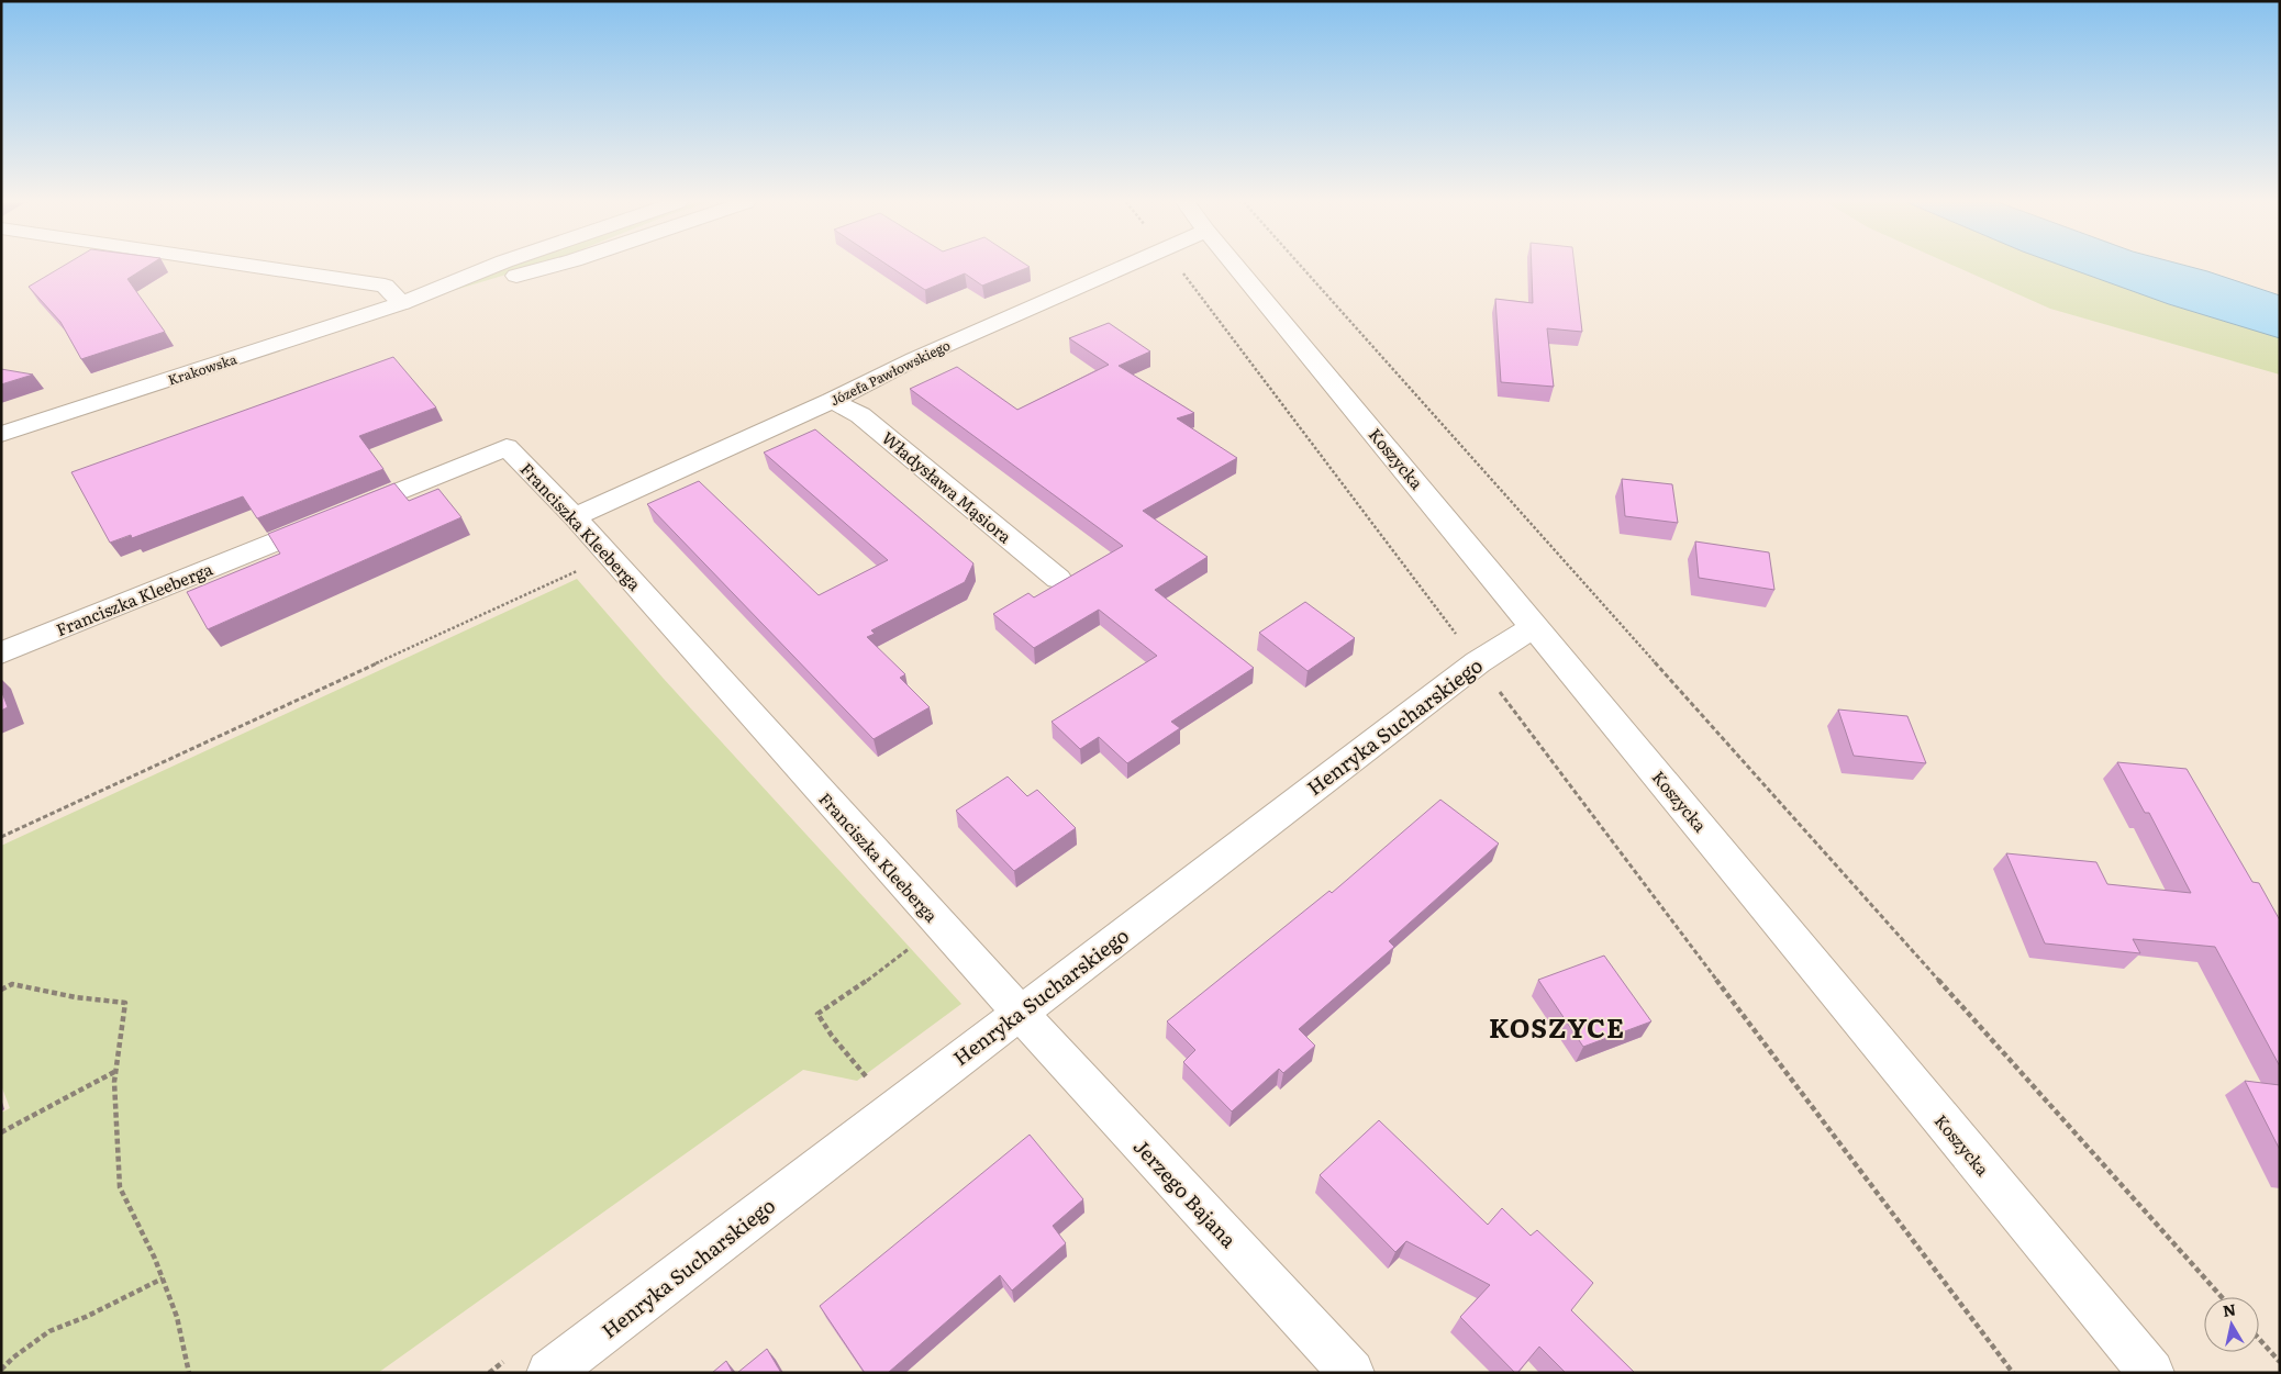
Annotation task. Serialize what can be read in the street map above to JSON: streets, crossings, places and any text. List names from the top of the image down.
{
  "streets": {
    "street": [
      "Krakowska",
      "Józefa Pawłowskiego",
      "Koszycka",
      "Władysława Mąsiora",
      "Franciszka Kleeberga",
      "Henryka Sucharskiego",
      "Jerzego Bajana"
    ]
  },
  "crossings": [
    ["Józefa Pawłowskiego", "Władysława Mąsiora"],
    ["Józefa Pawłowskiego", "Franciszka Kleeberga"],
    ["Koszycka", "Henryka Sucharskiego"],
    ["Franciszka Kleeberga", "Henryka Sucharskiego"],
    ["Franciszka Kleeberga", "Jerzego Bajana"],
    ["Henryka Sucharskiego", "Jerzego Bajana"]
  ],
  "districts": ["KOSZYCE"],
  "north": "top"
}
